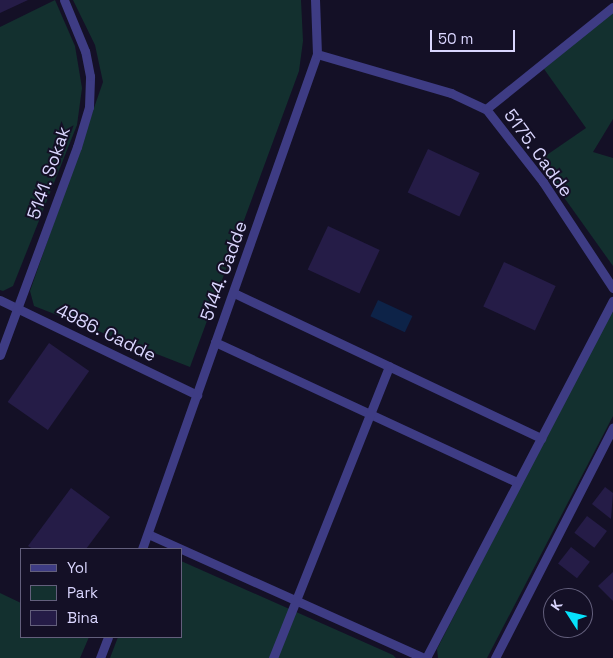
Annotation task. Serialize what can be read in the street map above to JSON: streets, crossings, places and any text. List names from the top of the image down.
{
  "streets": {
    "street": [
      "5175. Cadde",
      "5141. Sokak",
      "5144. Cadde",
      "4986. Cadde"
    ]
  },
  "crossings": [
    ["5175. Cadde", "5144. Cadde"],
    ["5141. Sokak", "4986. Cadde"],
    ["5144. Cadde", "4986. Cadde"]
  ],
  "legend": ["Yol", "Park", "Bina"],
  "scale_bar": "50 m",
  "north": "top left"
}
